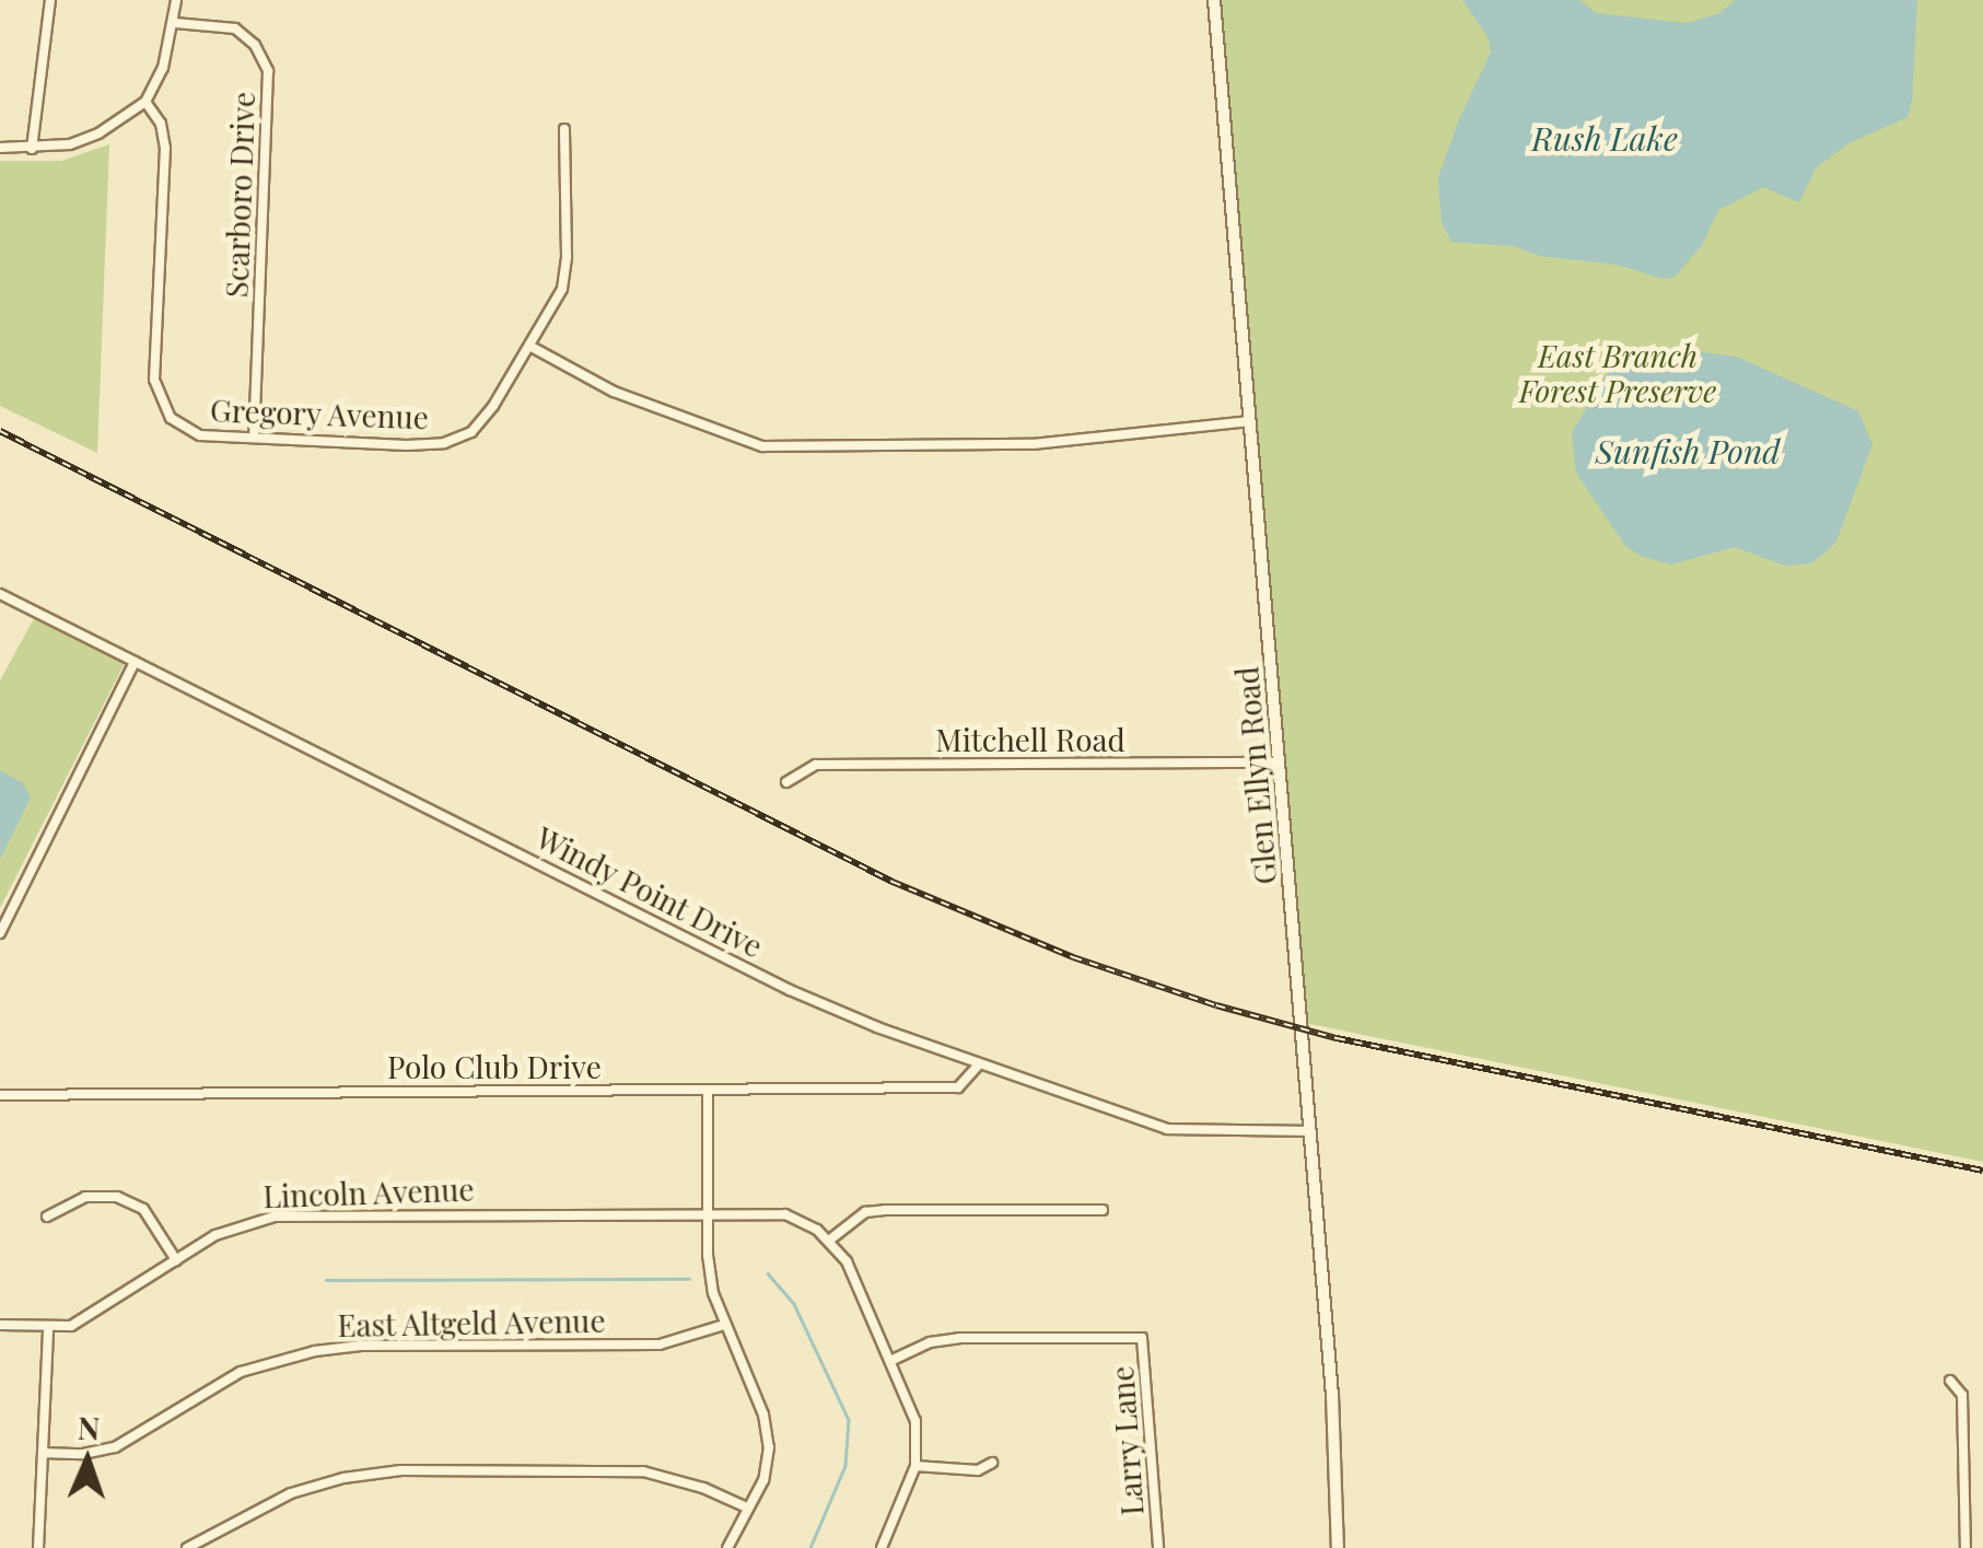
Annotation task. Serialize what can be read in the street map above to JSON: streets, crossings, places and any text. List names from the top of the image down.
{
  "streets": {
    "street": [
      "Scarboro Drive",
      "Gregory Avenue",
      "Mitchell Road",
      "Glen Ellyn Road",
      "Windy Point Drive",
      "Polo Club Drive",
      "Lincoln Avenue",
      "East Altgeld Avenue",
      "Larry Lane"
    ]
  },
  "crossings": [
    ["Scarboro Drive", "Gregory Avenue"],
    ["Mitchell Road", "Glen Ellyn Road"],
    ["Glen Ellyn Road", "Windy Point Drive"],
    ["Windy Point Drive", "Polo Club Drive"]
  ],
  "water": ["Rush Lake", "Sunfish Pond"],
  "parks": ["East Branch Forest Preserve"],
  "north": "top"
}
